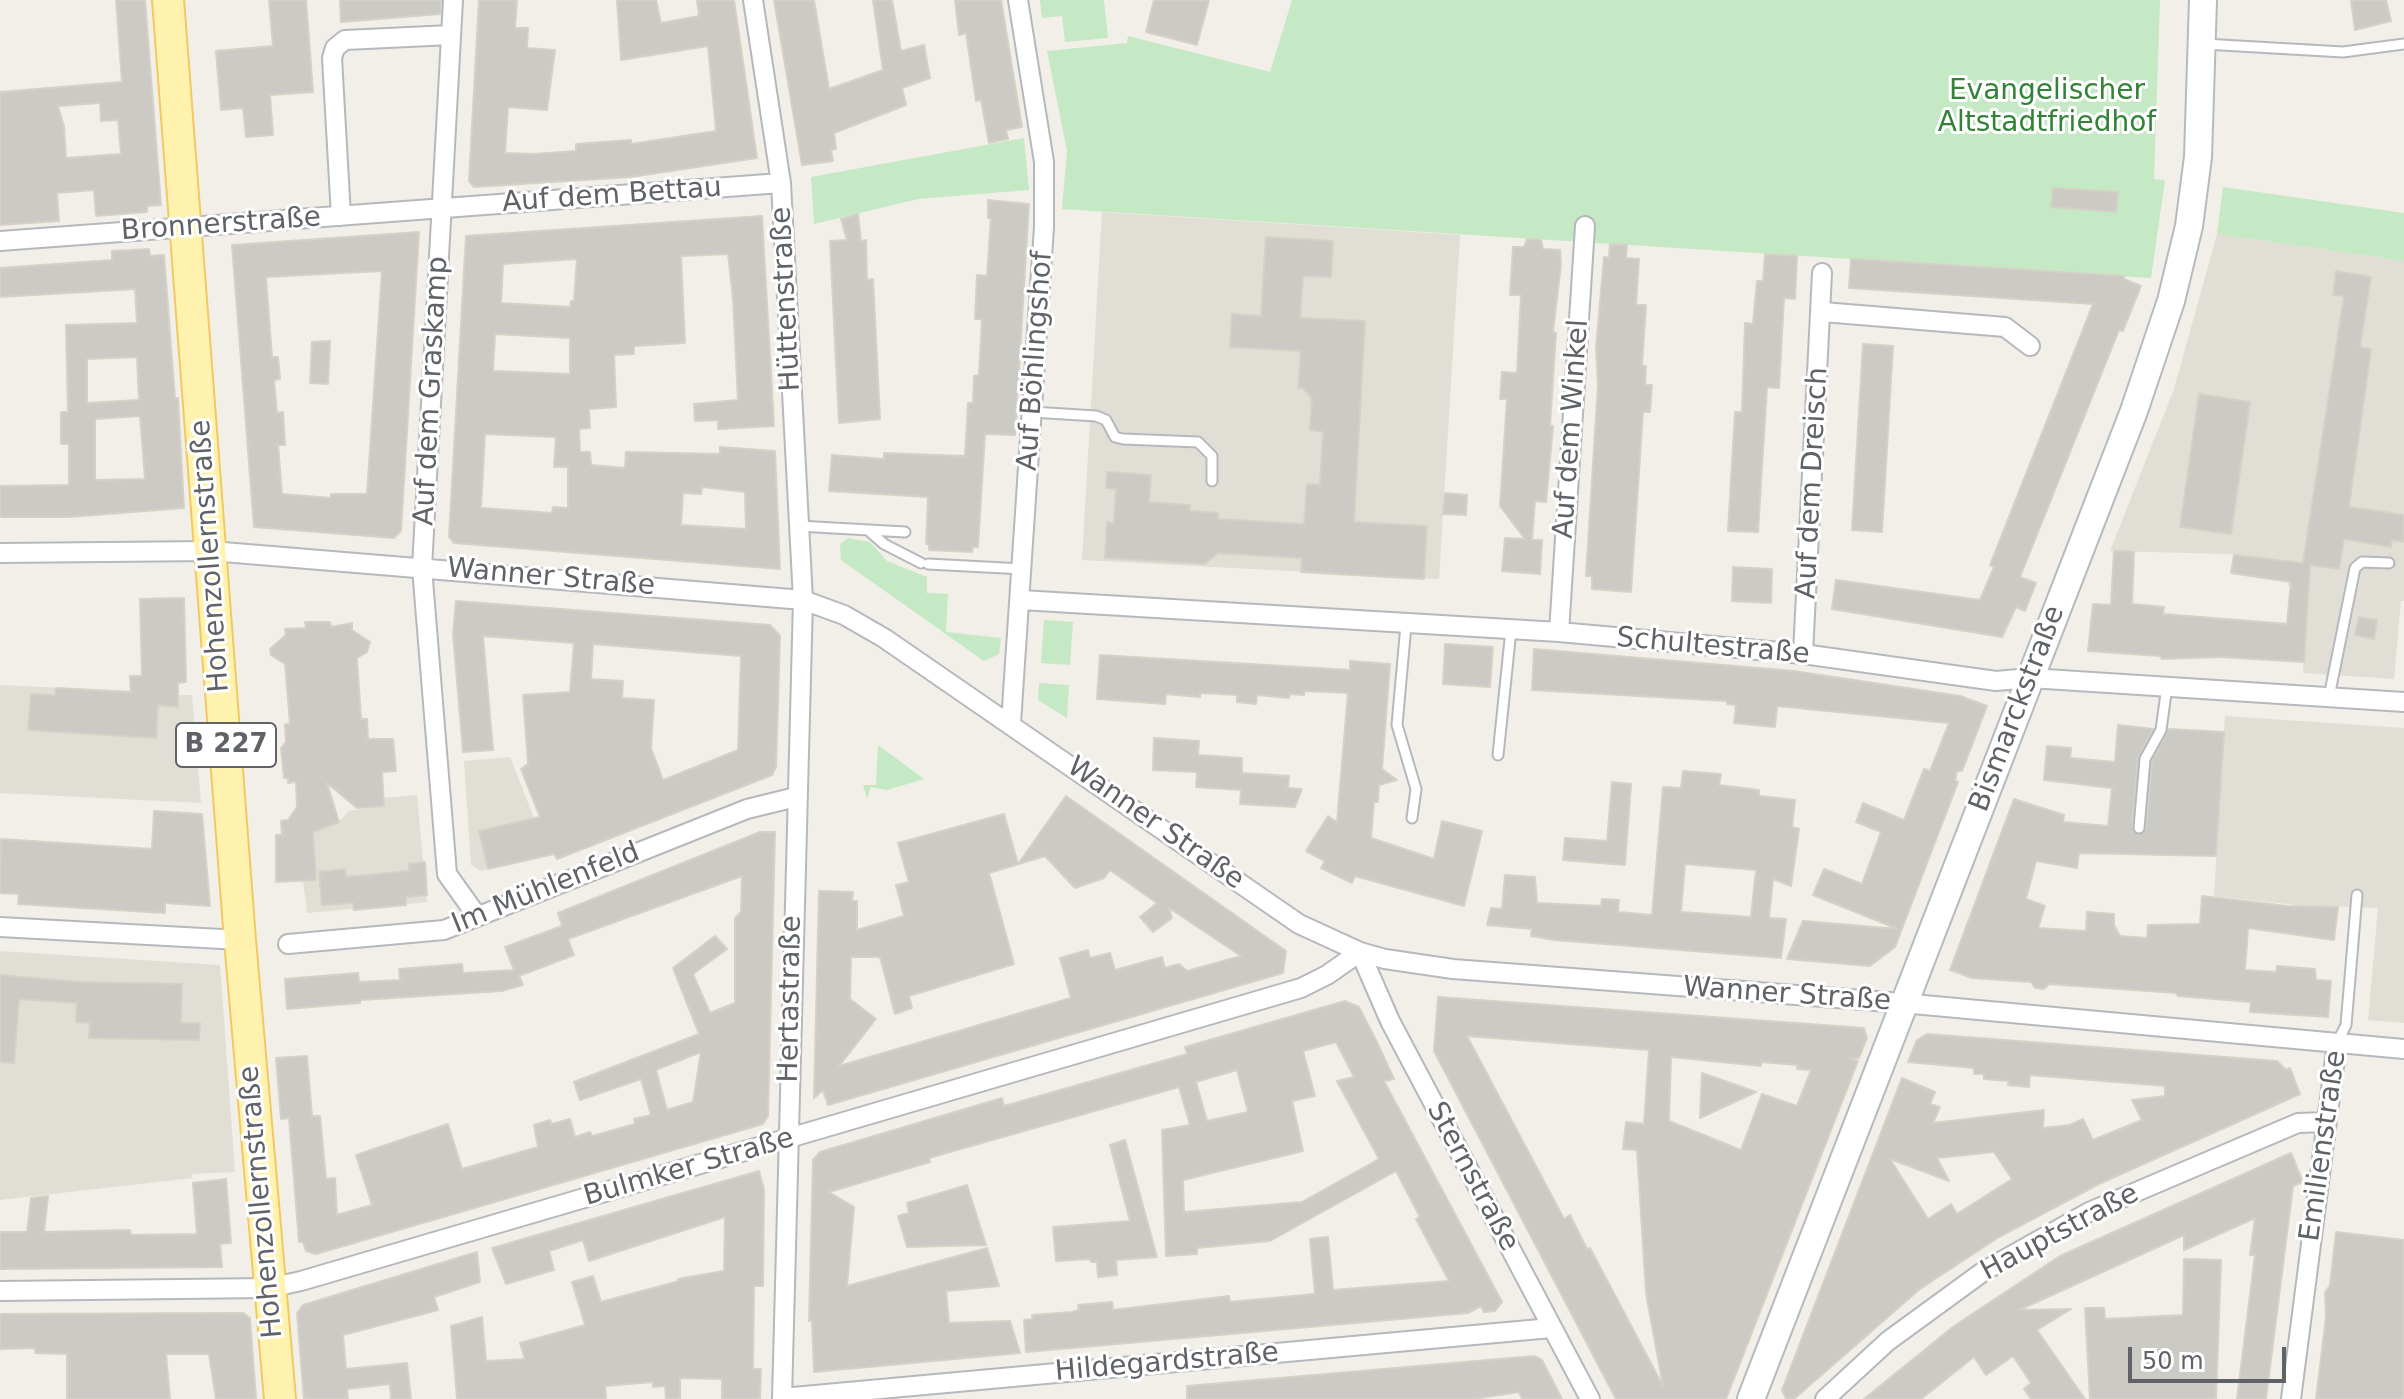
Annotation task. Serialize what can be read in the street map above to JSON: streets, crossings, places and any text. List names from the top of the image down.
{
  "streets": {
    "main road": ["Hohenzollernstraße", "B 227"],
    "street": [
      "Auf dem Bettau",
      "Bronnerstraße",
      "Hüttenstraße",
      "Auf Böhlingshof",
      "Auf dem Graskamp",
      "Auf dem Winkel",
      "Auf dem Dreisch",
      "Wanner Straße",
      "Schultestraße",
      "Bismarckstraße",
      "Im Mühlenfeld",
      "Hertastraße",
      "Emilienstraße",
      "Bulmker Straße",
      "Sternstraße",
      "Hauptstraße",
      "Hildegardstraße"
    ]
  },
  "crossings": [
    ["Auf dem Bettau", "Bronnerstraße"],
    ["Auf dem Bettau", "Hüttenstraße"],
    ["Auf dem Bettau", "Auf dem Graskamp"],
    ["Bronnerstraße", "Auf dem Graskamp"],
    ["Bronnerstraße", "Hohenzollernstraße"],
    ["Hüttenstraße", "Wanner Straße"],
    ["Hüttenstraße", "Hertastraße"],
    ["Auf Böhlingshof", "Wanner Straße"],
    ["Auf Böhlingshof", "Schultestraße"],
    ["Auf dem Graskamp", "Wanner Straße"],
    ["Auf dem Graskamp", "Im Mühlenfeld"],
    ["Auf dem Winkel", "Schultestraße"],
    ["Auf dem Dreisch", "Schultestraße"],
    ["Hohenzollernstraße", "Wanner Straße"],
    ["Hohenzollernstraße", "Bulmker Straße"],
    ["Wanner Straße", "Bismarckstraße"],
    ["Wanner Straße", "Hertastraße"],
    ["Wanner Straße", "Emilienstraße"],
    ["Wanner Straße", "Bulmker Straße"],
    ["Wanner Straße", "Sternstraße"],
    ["Schultestraße", "Bismarckstraße"],
    ["Im Mühlenfeld", "Hertastraße"],
    ["Hertastraße", "Bulmker Straße"],
    ["Hertastraße", "Hildegardstraße"],
    ["Emilienstraße", "Hauptstraße"],
    ["Bulmker Straße", "Sternstraße"],
    ["Sternstraße", "Hildegardstraße"]
  ],
  "parks": ["Evangelischer Altstadtfriedhof"],
  "scale_bar": "50 m"
}
